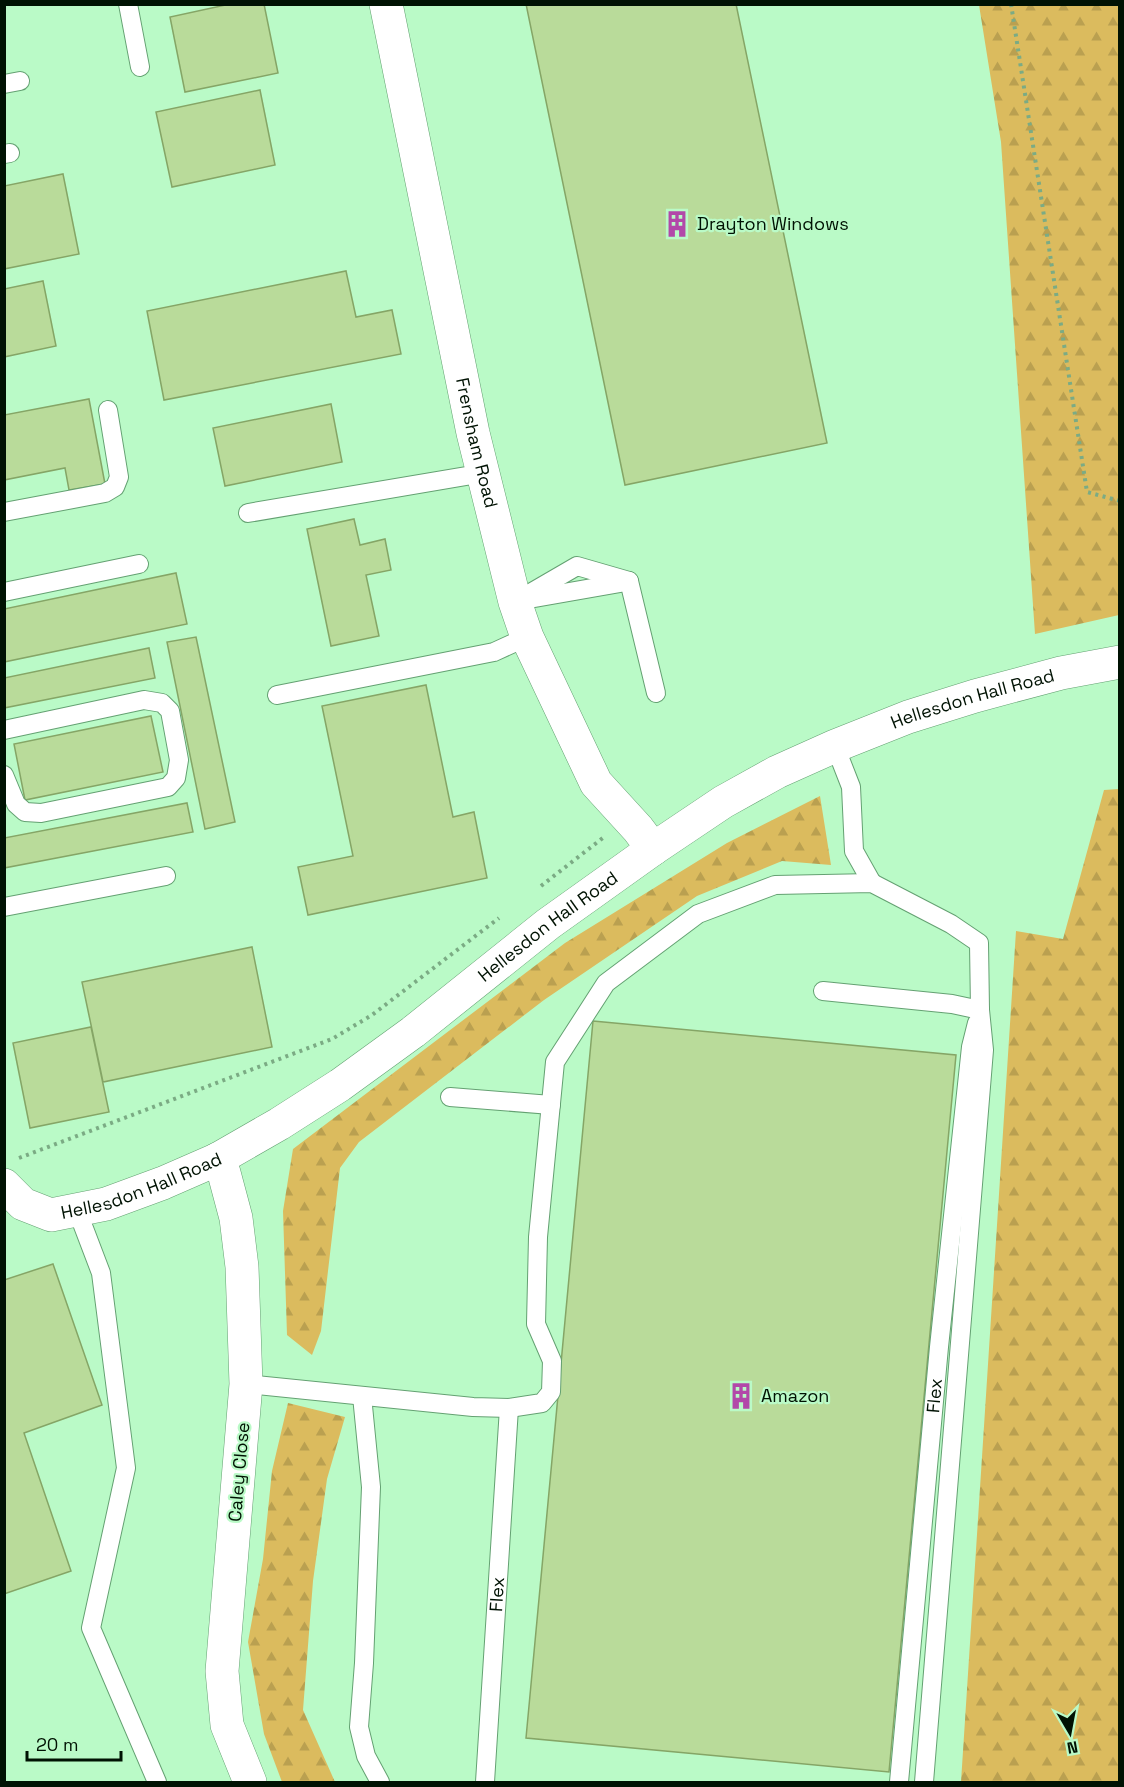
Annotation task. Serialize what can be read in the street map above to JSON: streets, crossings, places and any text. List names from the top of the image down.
{
  "streets": {
    "street": ["Frensham Road", "Hellesdon Hall Road", "Caley Close"],
    "lane": ["Flex"]
  },
  "crossings": [
    ["Frensham Road", "Hellesdon Hall Road"],
    ["Hellesdon Hall Road", "Caley Close"]
  ],
  "places": {
    "building": ["Drayton Windows", "Amazon"]
  },
  "scale_bar": "20 m",
  "north": "bottom"
}
